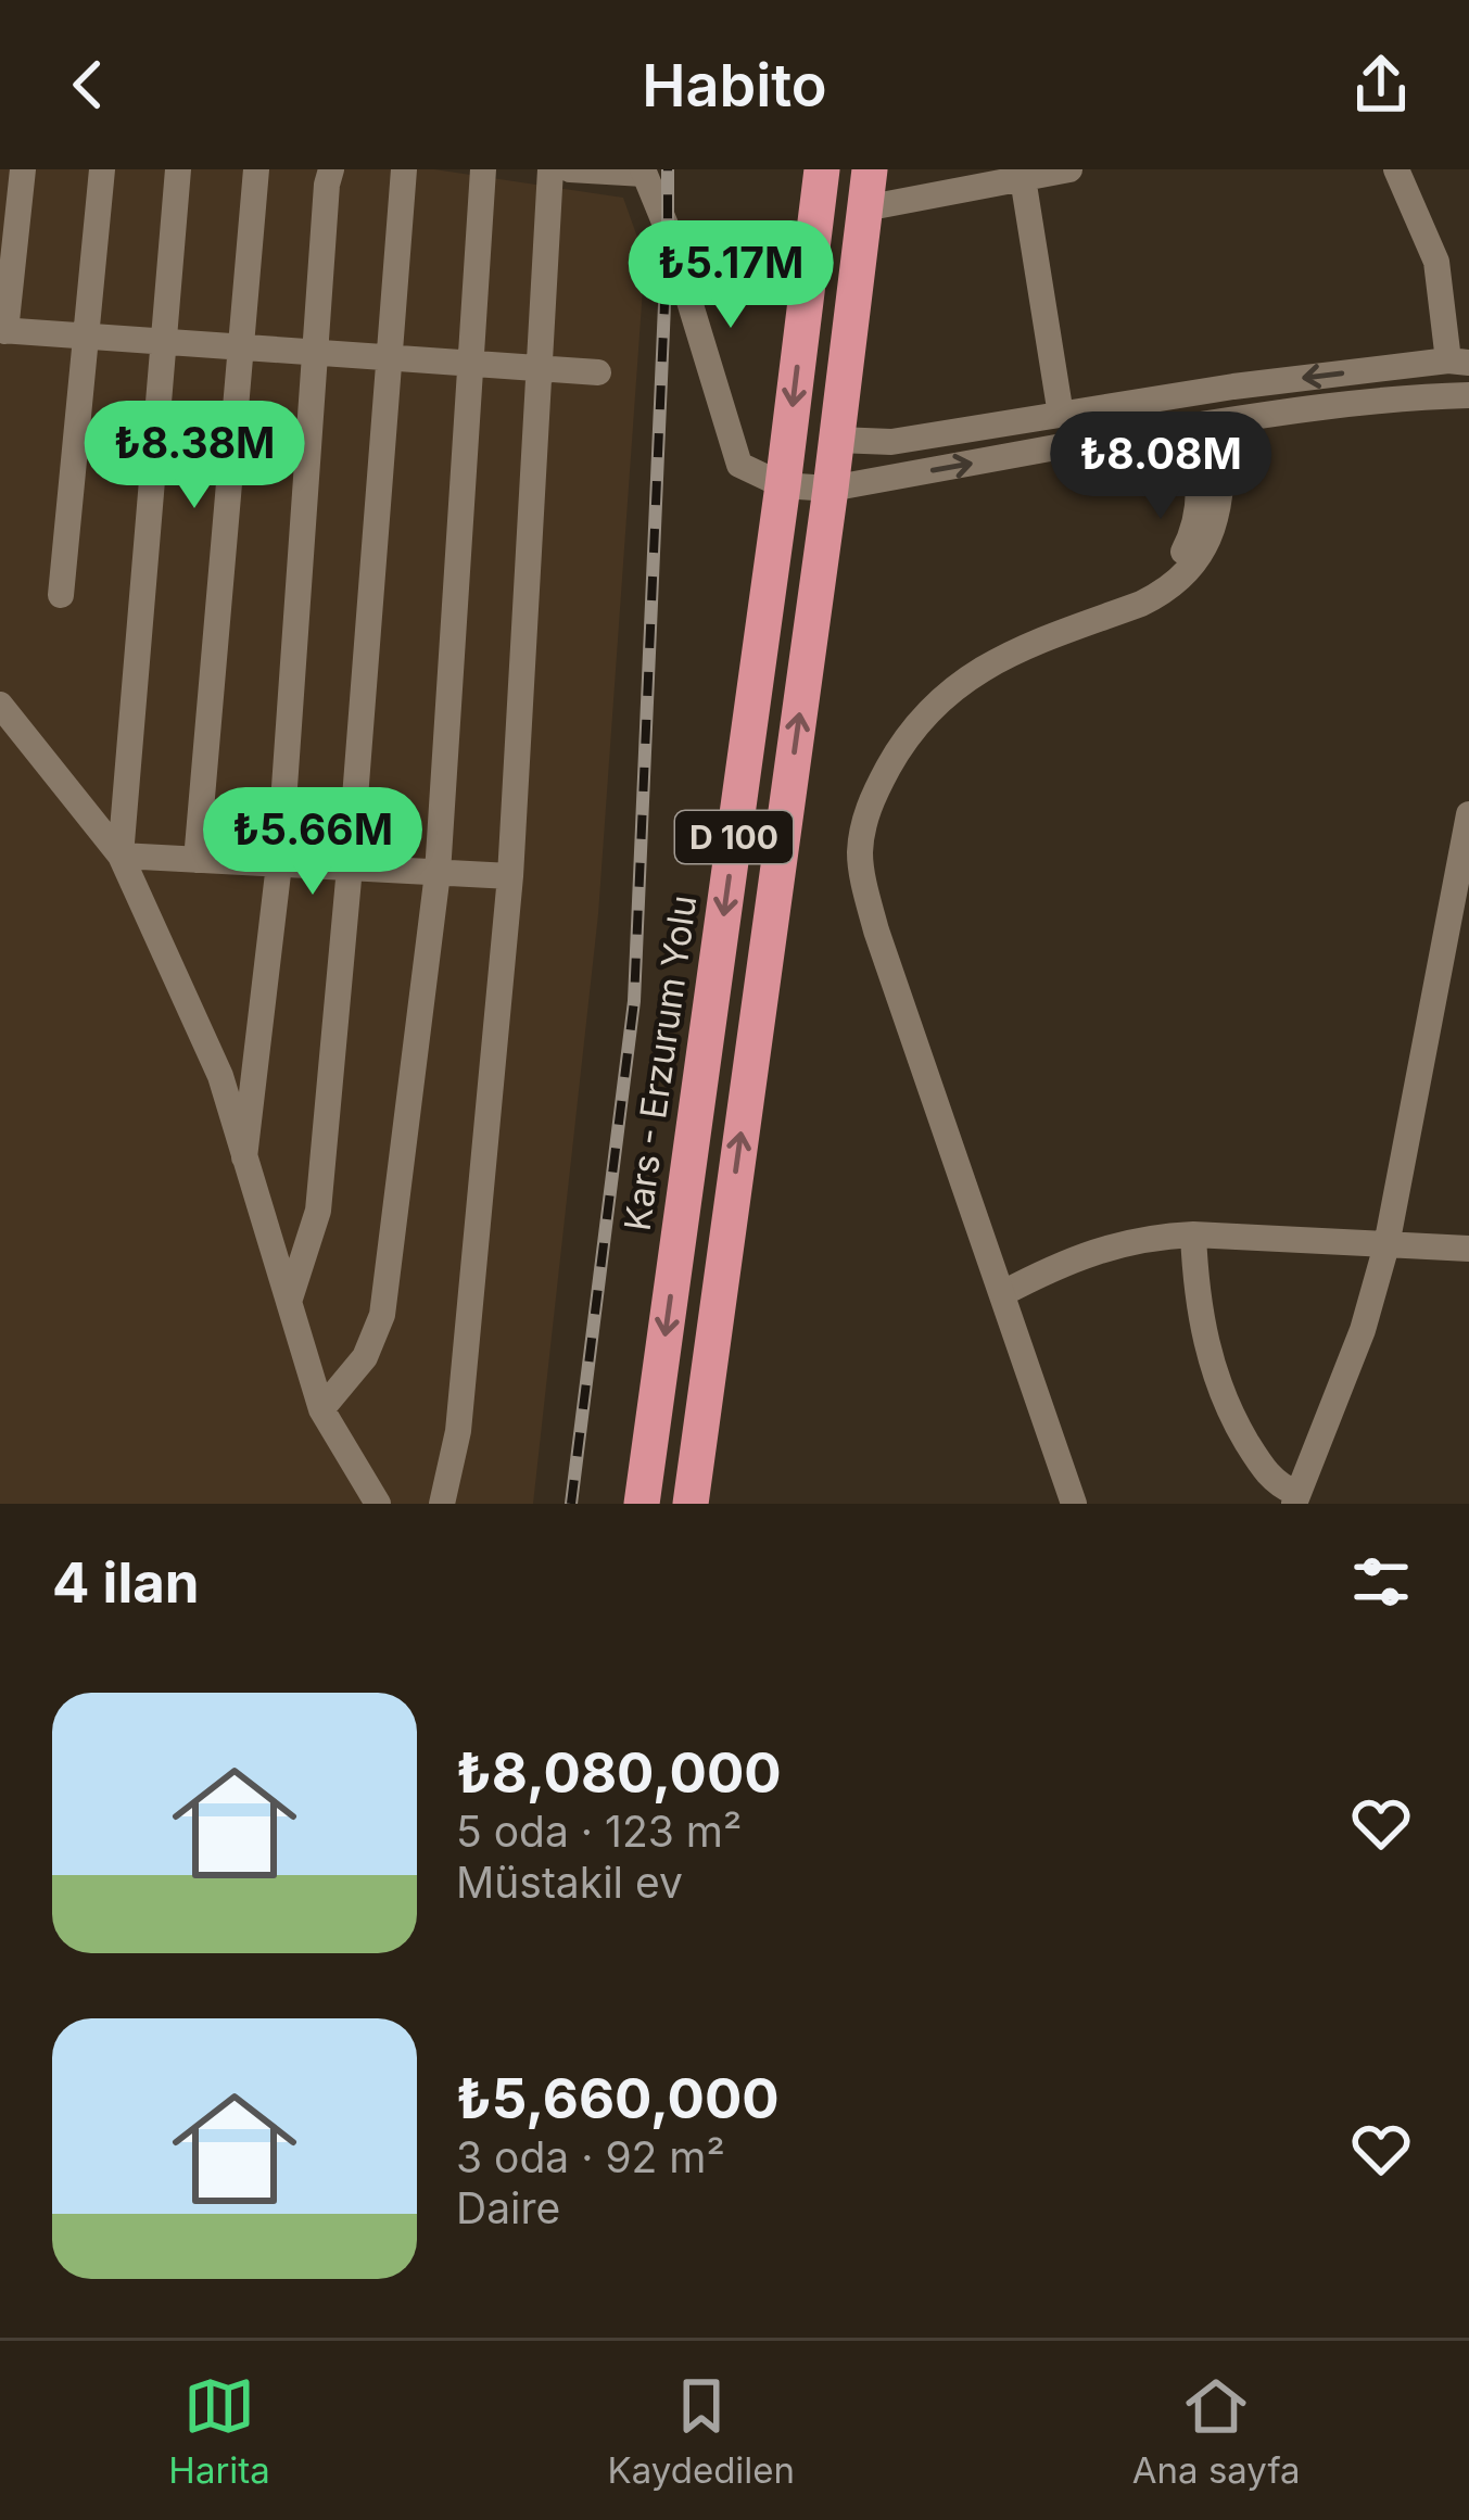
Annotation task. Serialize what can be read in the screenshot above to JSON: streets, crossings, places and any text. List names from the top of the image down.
{
  "streets": {
    "highway": ["D 100", "Kars - Erzurum Yolu"]
  },
  "page": {
    "header": "Habito",
    "price": [
      "₺5.17M",
      "₺8.38M",
      "₺8.08M",
      "₺5.66M"
    ],
    "heading": "4 ilan",
    "list": [
      {
        "name": "₺8,080,000",
        "note": "5 oda · 123 m² · Müstakil ev"
      },
      {
        "name": "₺5,660,000",
        "note": "3 oda · 92 m² · Daire"
      }
    ],
    "tabs": ["Harita", "Kaydedilen", "Ana sayfa"]
  }
}
